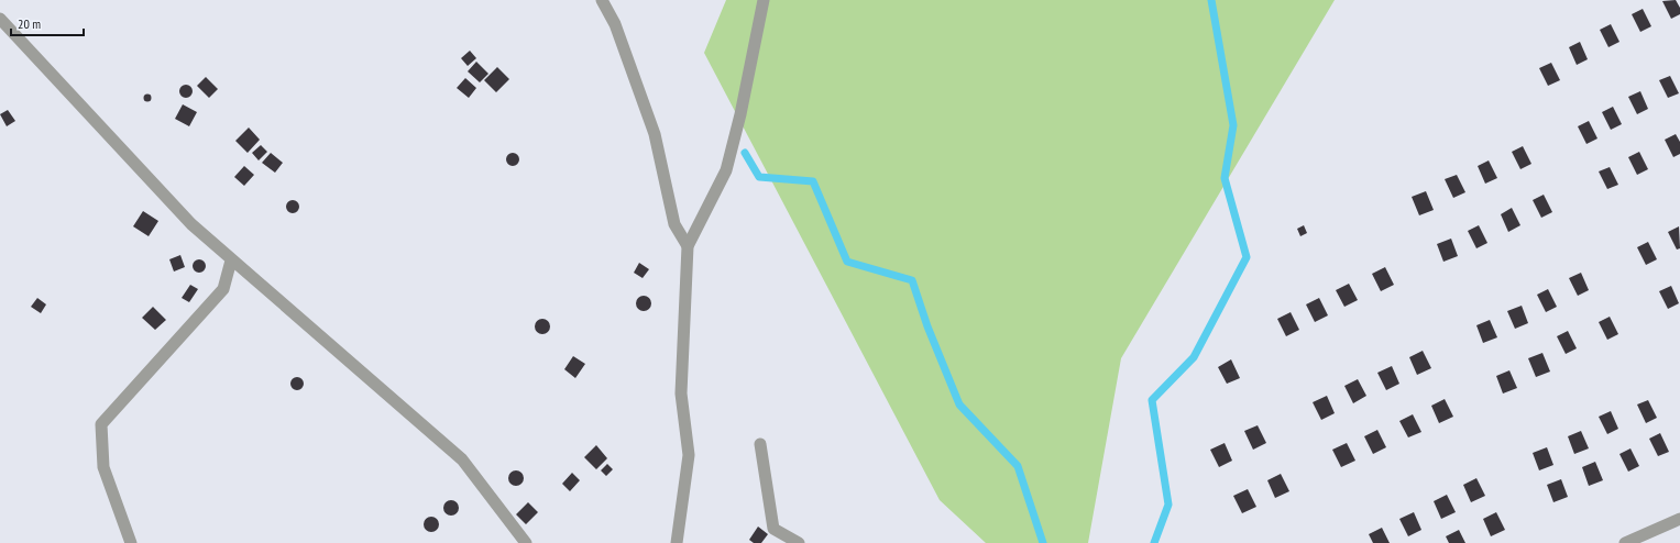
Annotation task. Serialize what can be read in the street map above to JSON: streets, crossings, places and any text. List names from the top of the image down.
{
  "scale_bar": "20 m"
}
